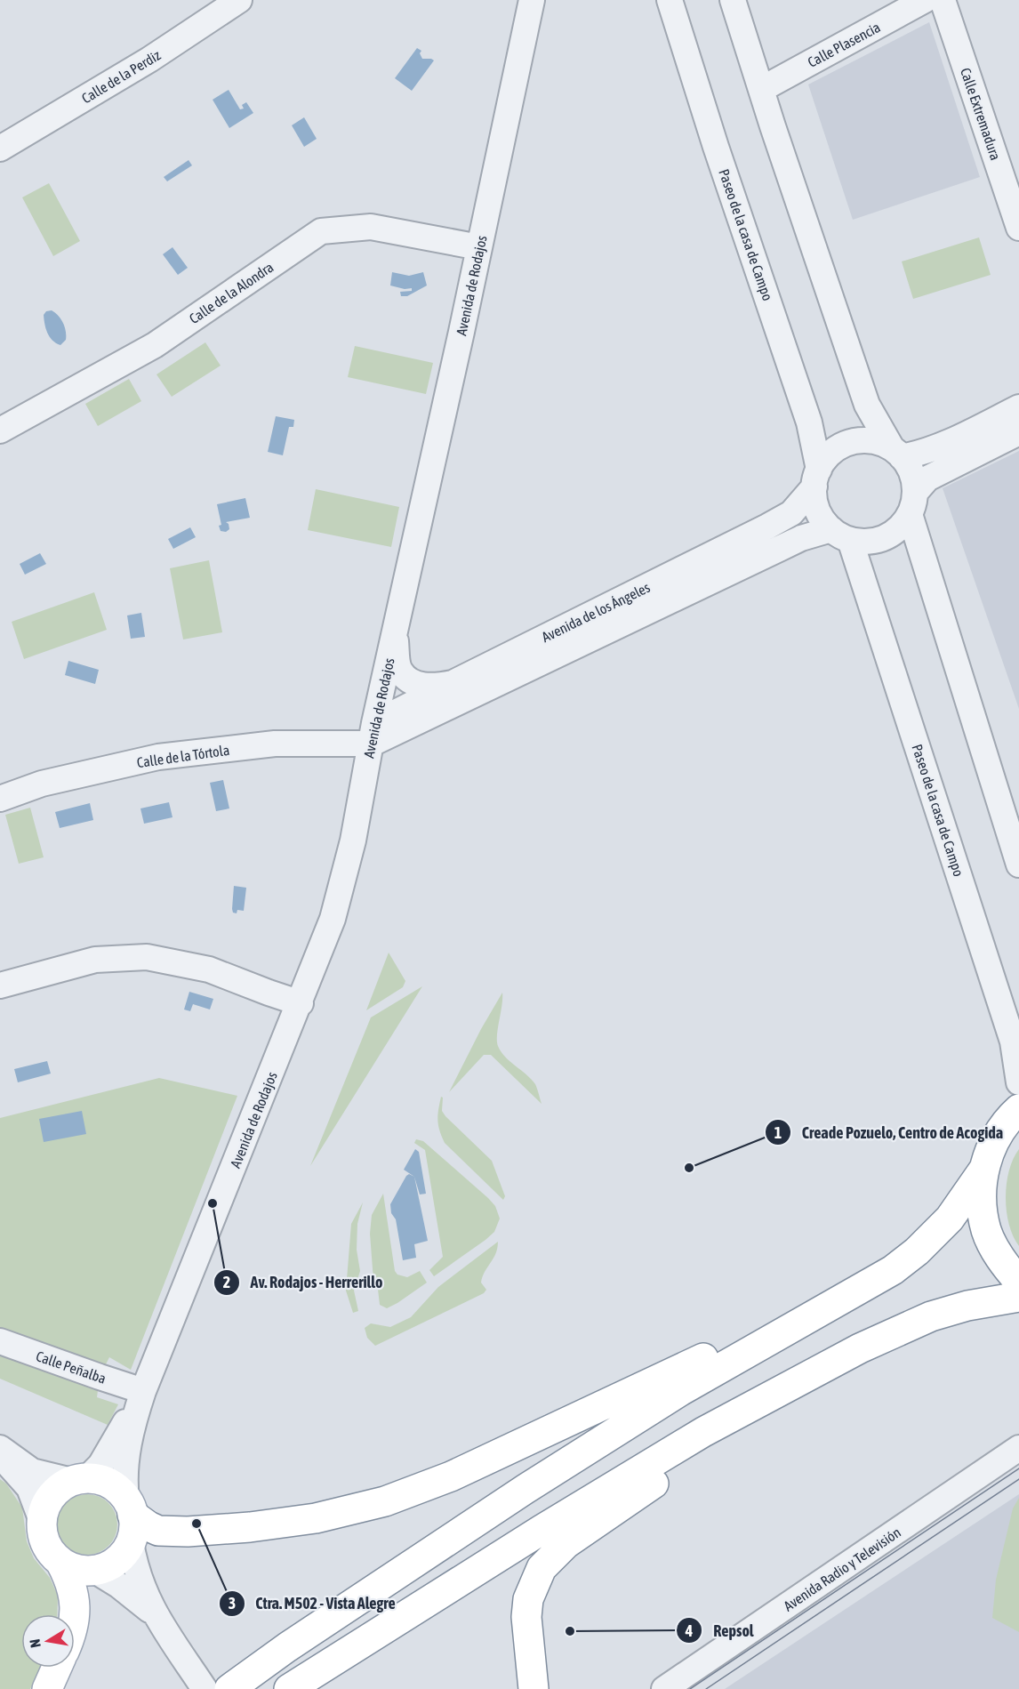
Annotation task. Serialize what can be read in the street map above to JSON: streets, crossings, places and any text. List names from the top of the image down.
{
  "streets": {
    "street": [
      "Calle Plasencia",
      "Calle de la Perdiz",
      "Calle Extremadura",
      "Paseo de la casa de Campo",
      "Avenida de Rodajos",
      "Calle de la Alondra",
      "Avenida de los Ángeles",
      "Calle de la Tórtola",
      "Calle Peñalba",
      "Avenida Radio y Televisión"
    ]
  },
  "crossings": [
    ["Paseo de la casa de Campo", "Avenida de los Ángeles"],
    ["Avenida de Rodajos", "Calle de la Alondra"],
    ["Avenida de Rodajos", "Avenida de los Ángeles"],
    ["Avenida de Rodajos", "Calle de la Tórtola"],
    ["Avenida de Rodajos", "Calle Peñalba"],
    ["Avenida de los Ángeles", "Calle de la Tórtola"]
  ],
  "places": [
    "Creade Pozuelo, Centro de Acogida",
    "Av. Rodajos - Herrerillo",
    "Ctra. M502 - Vista Alegre",
    "Repsol"
  ],
  "north": "left"
}
